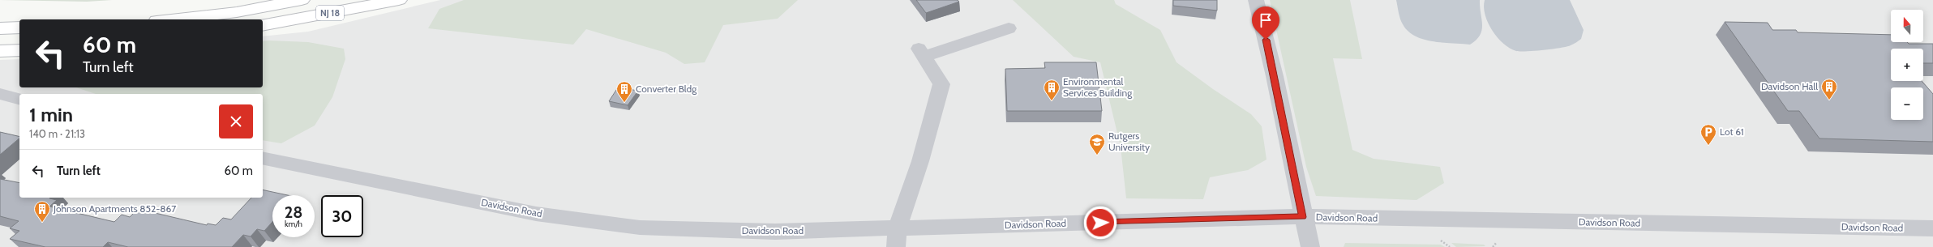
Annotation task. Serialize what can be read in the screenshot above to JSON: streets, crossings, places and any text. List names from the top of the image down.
{
  "streets": {
    "highway": ["NJ 18"],
    "street": ["Davidson Road"]
  },
  "places": {
    "building": [
      "Davidson Hall",
      "Environmental Services Building",
      "Converter Bldg",
      "Johnson Apartments 852-867"
    ],
    "parking": ["Lot 61"],
    "school or university": ["Rutgers University"]
  },
  "north": "top",
  "page": {
    "map_buttons": ["+", "−"],
    "turn": ["60 m", "Turn left"],
    "heading": ["1 min", "140 m · 21:13"],
    "list": [
      {
        "name": "Turn left",
        "value": "60 m"
      }
    ],
    "speed": "28 km/h",
    "limit": "30"
  }
}
